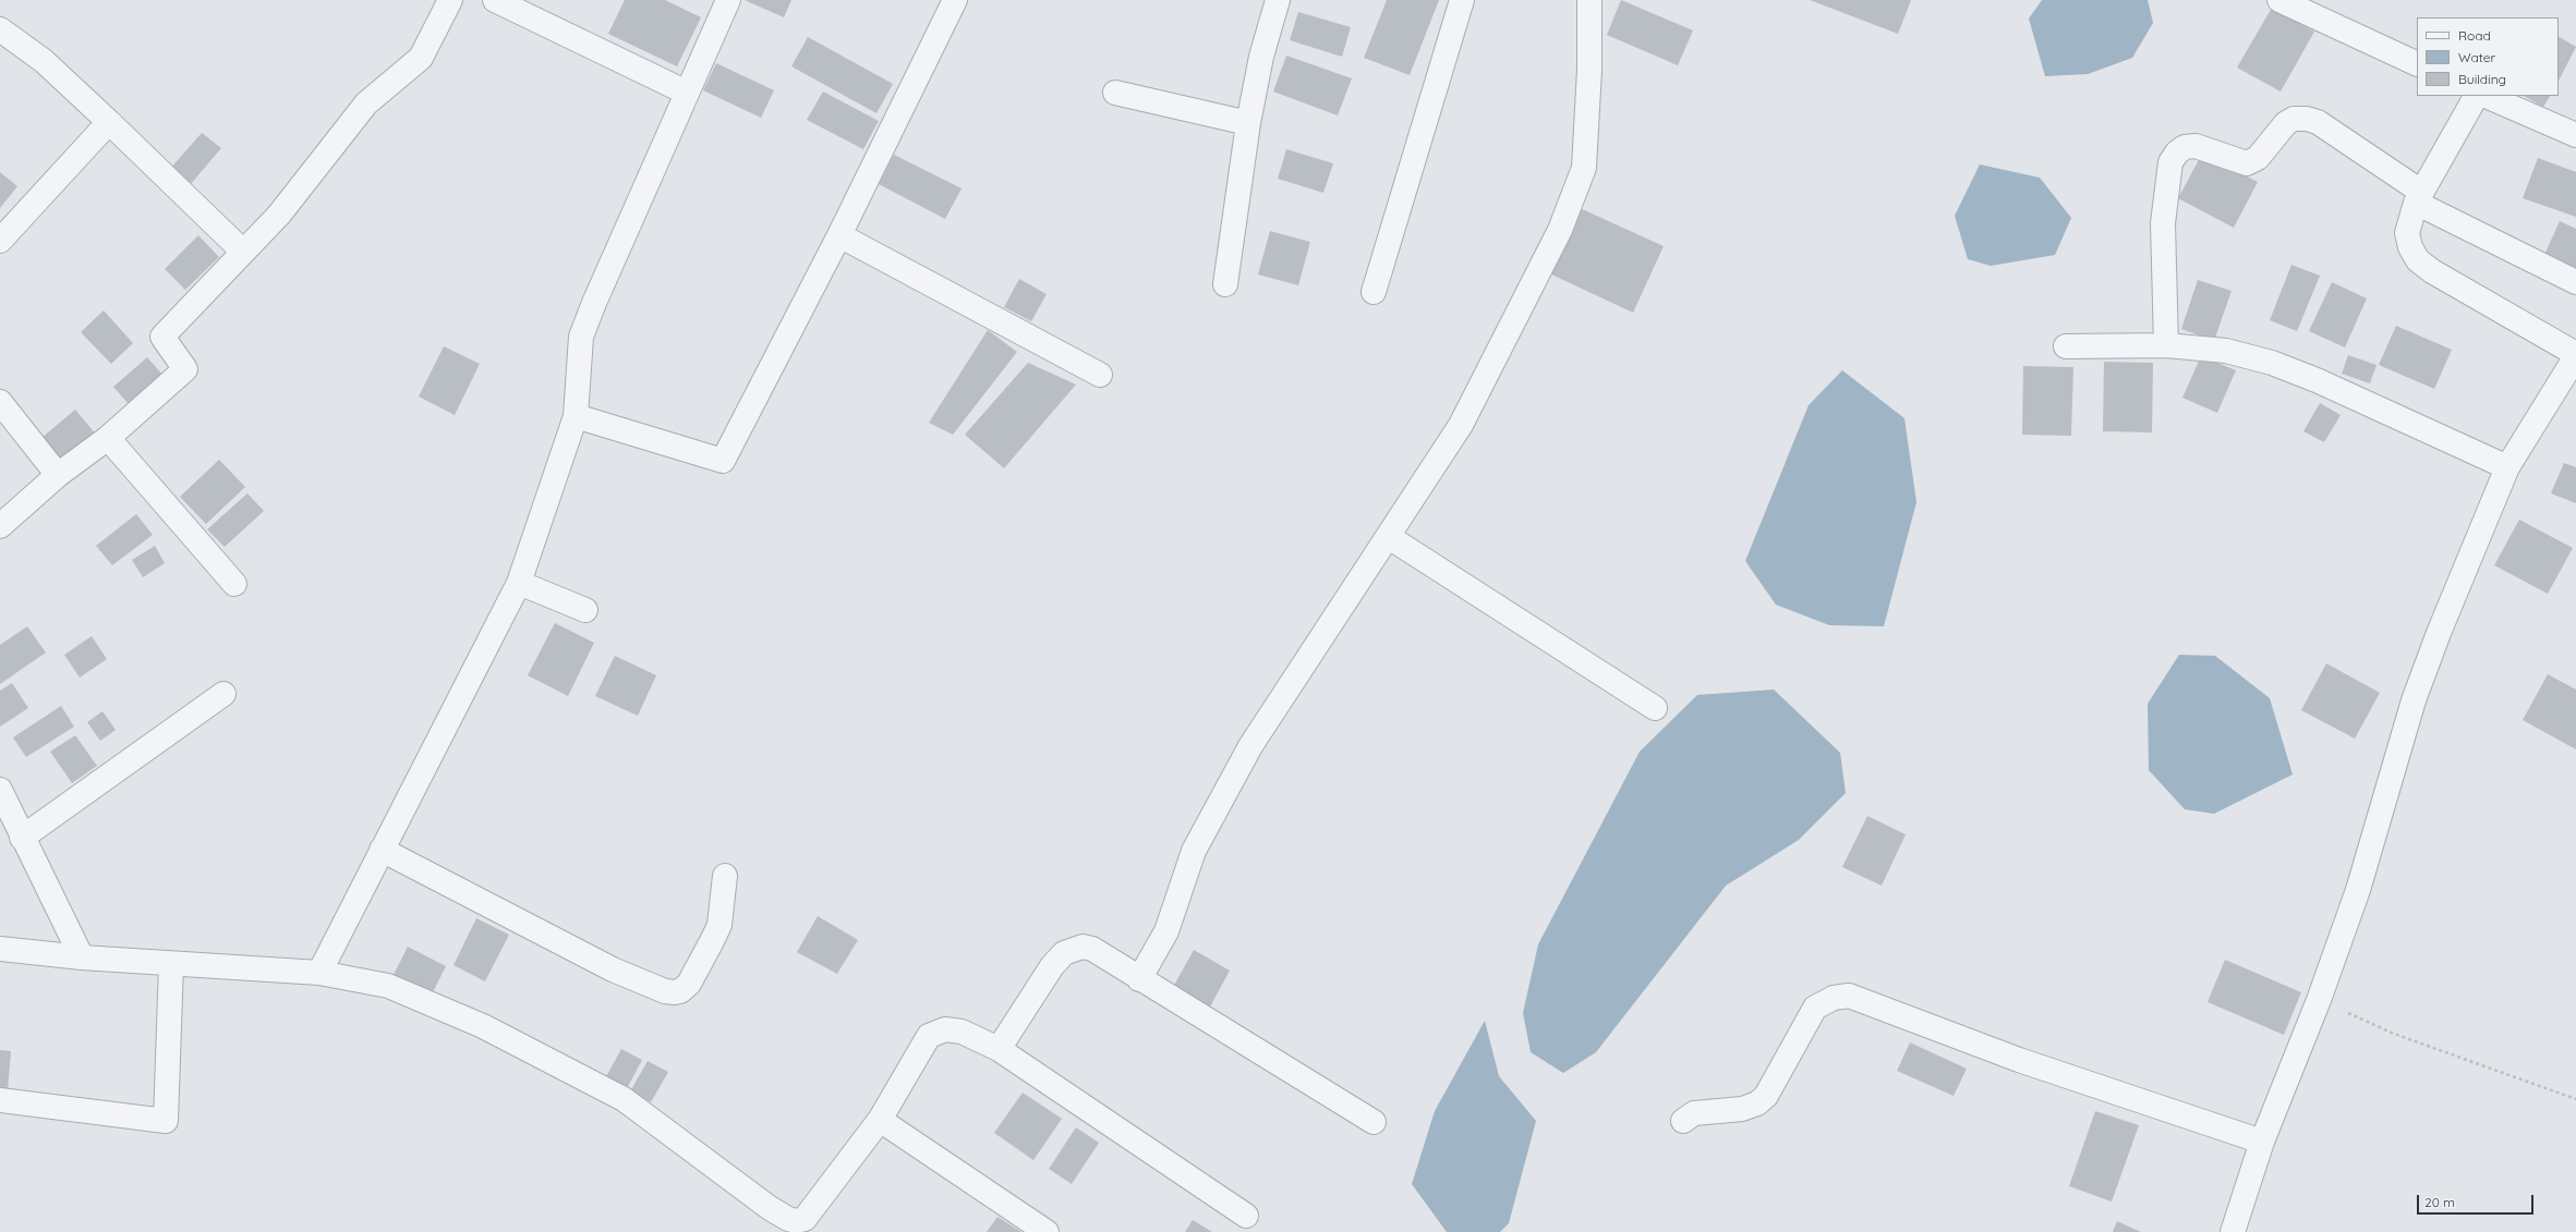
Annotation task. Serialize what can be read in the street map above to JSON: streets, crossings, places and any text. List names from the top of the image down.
{
  "legend": ["Road", "Water", "Building"],
  "scale_bar": "20 m"
}
